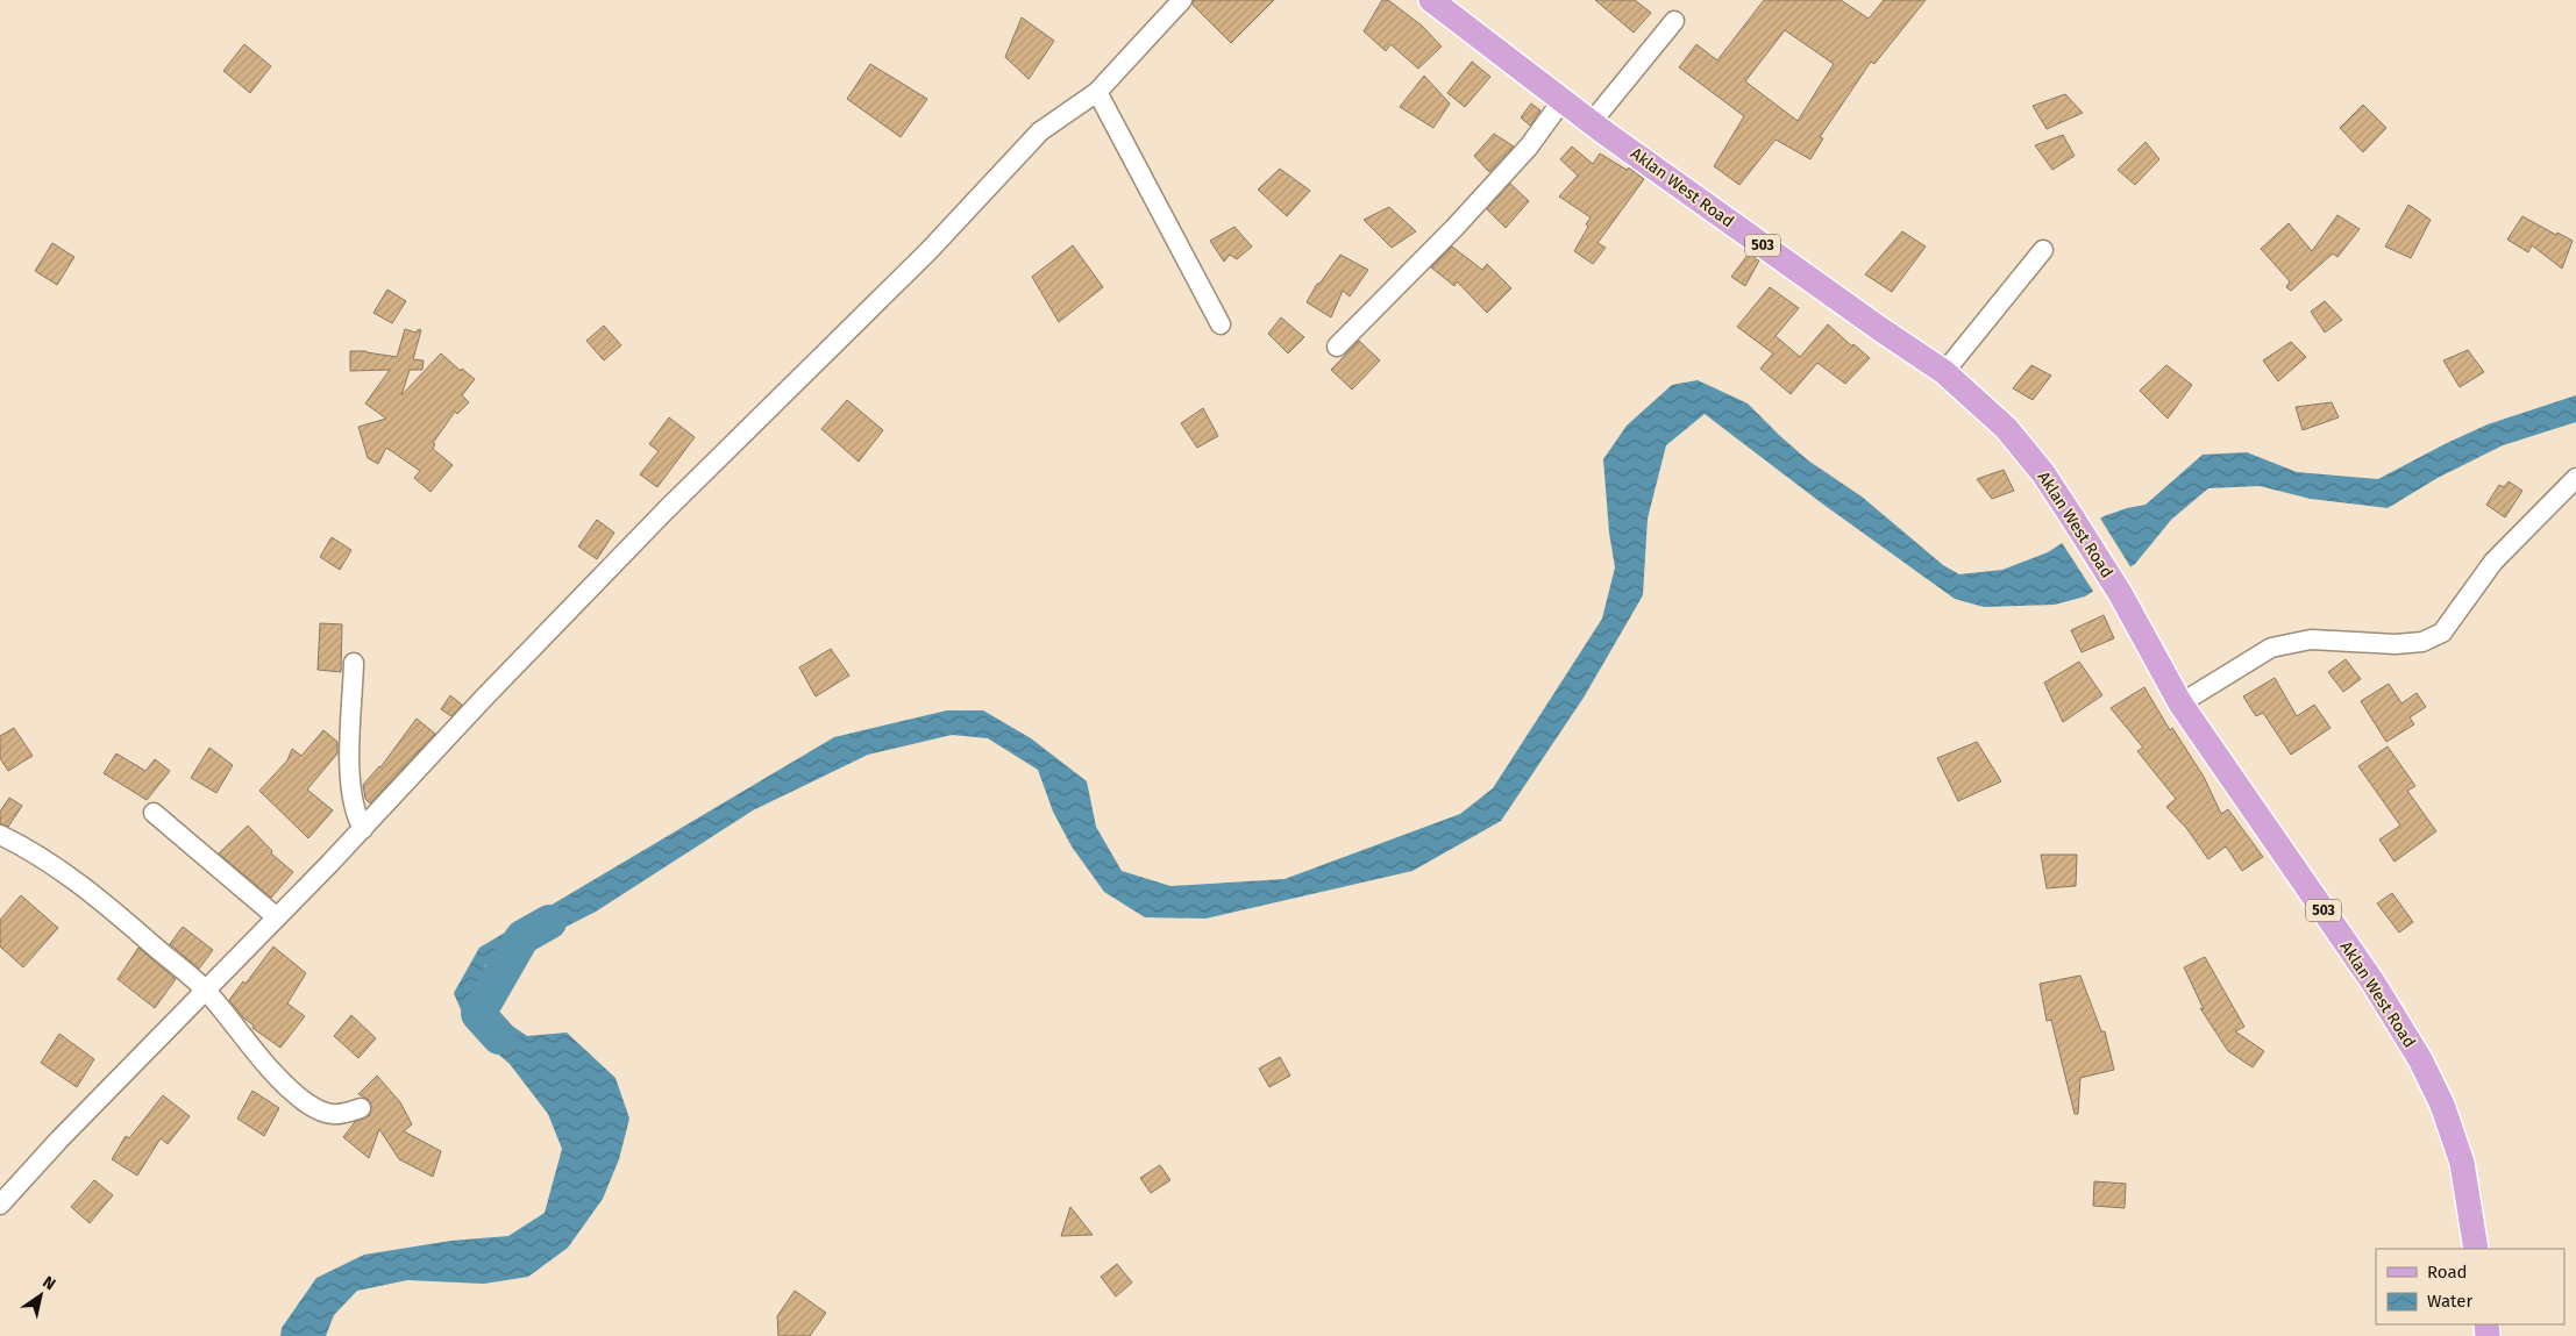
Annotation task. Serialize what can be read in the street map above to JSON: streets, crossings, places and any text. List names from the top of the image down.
{
  "streets": {
    "main road": ["Aklan West Road", "503"]
  },
  "legend": ["Road", "Water"],
  "north": "top right"
}
